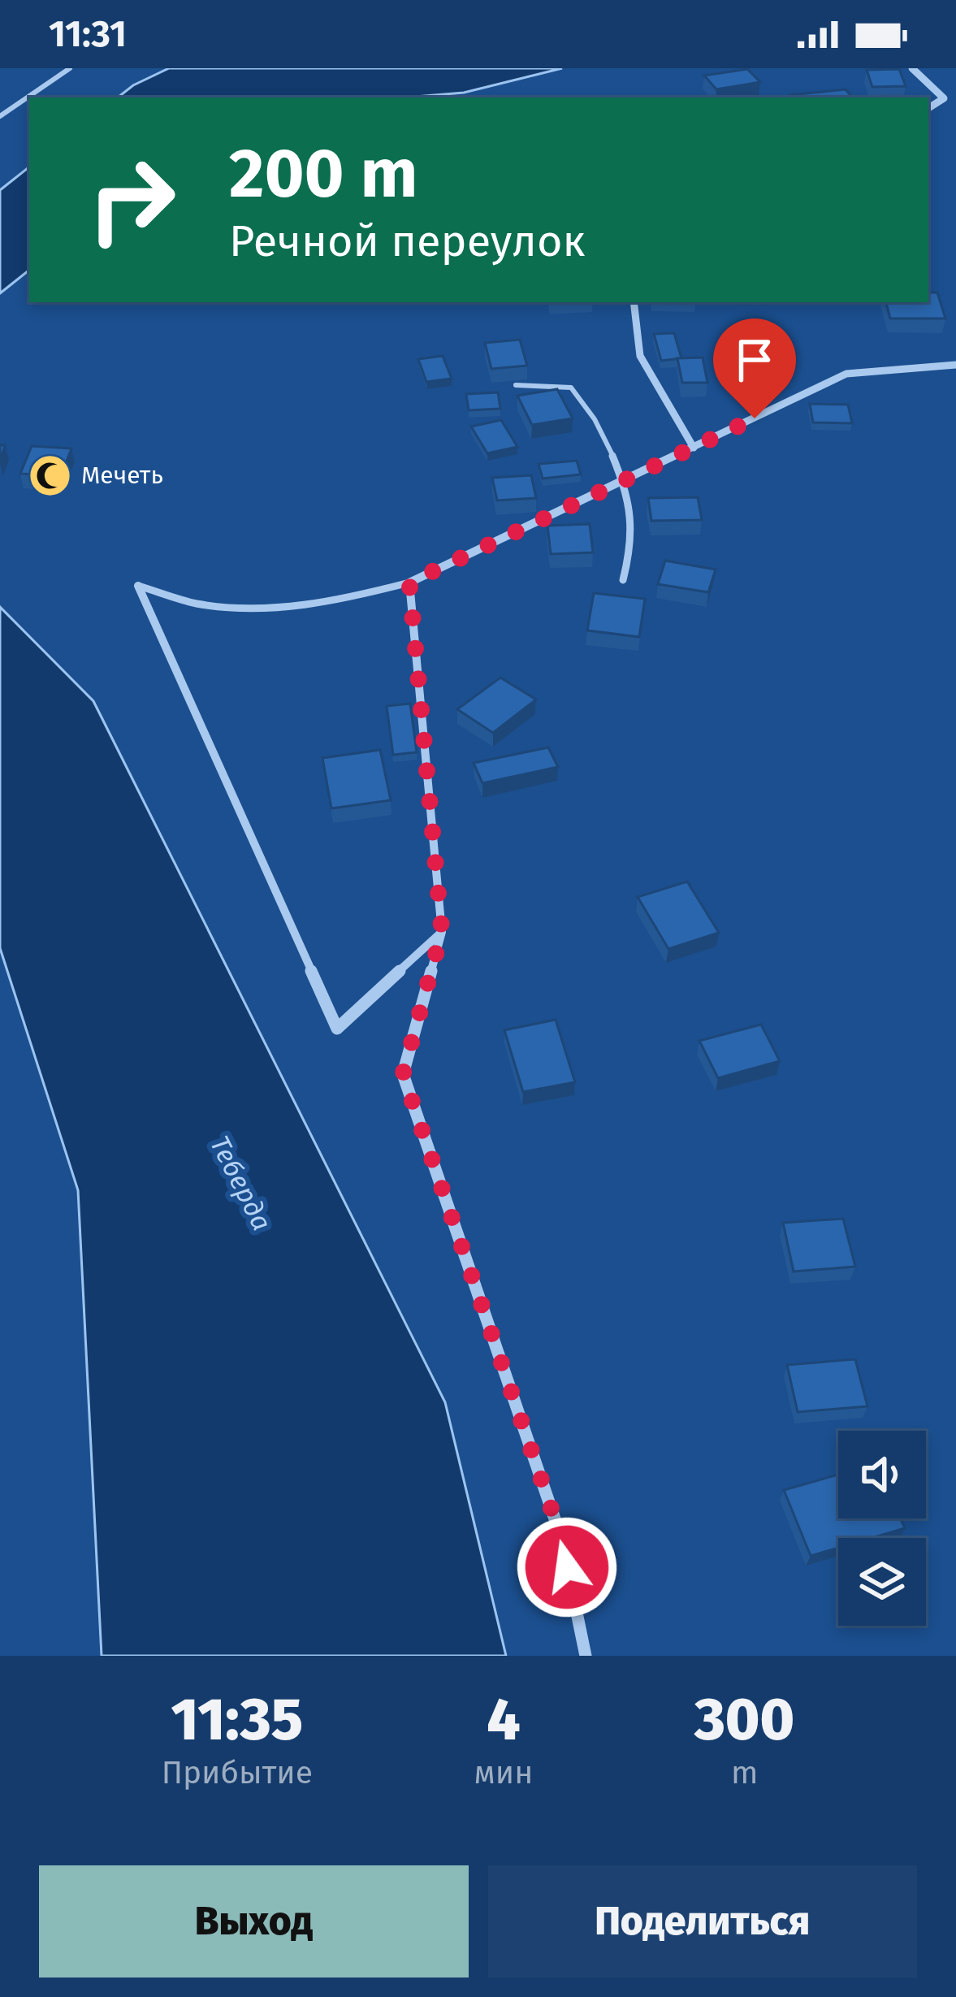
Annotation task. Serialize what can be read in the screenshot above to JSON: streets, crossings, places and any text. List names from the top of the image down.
{
  "water": ["Теберда"],
  "places": {
    "mosque": ["Мечеть"]
  },
  "page": {
    "status": "11:31",
    "turn": ["200 m", "Речной переулок"],
    "eta": [
      "11:35",
      "Прибытие",
      "4",
      "мин",
      "300",
      "m"
    ],
    "buttons": ["Выход", "Поделиться"]
  }
}
